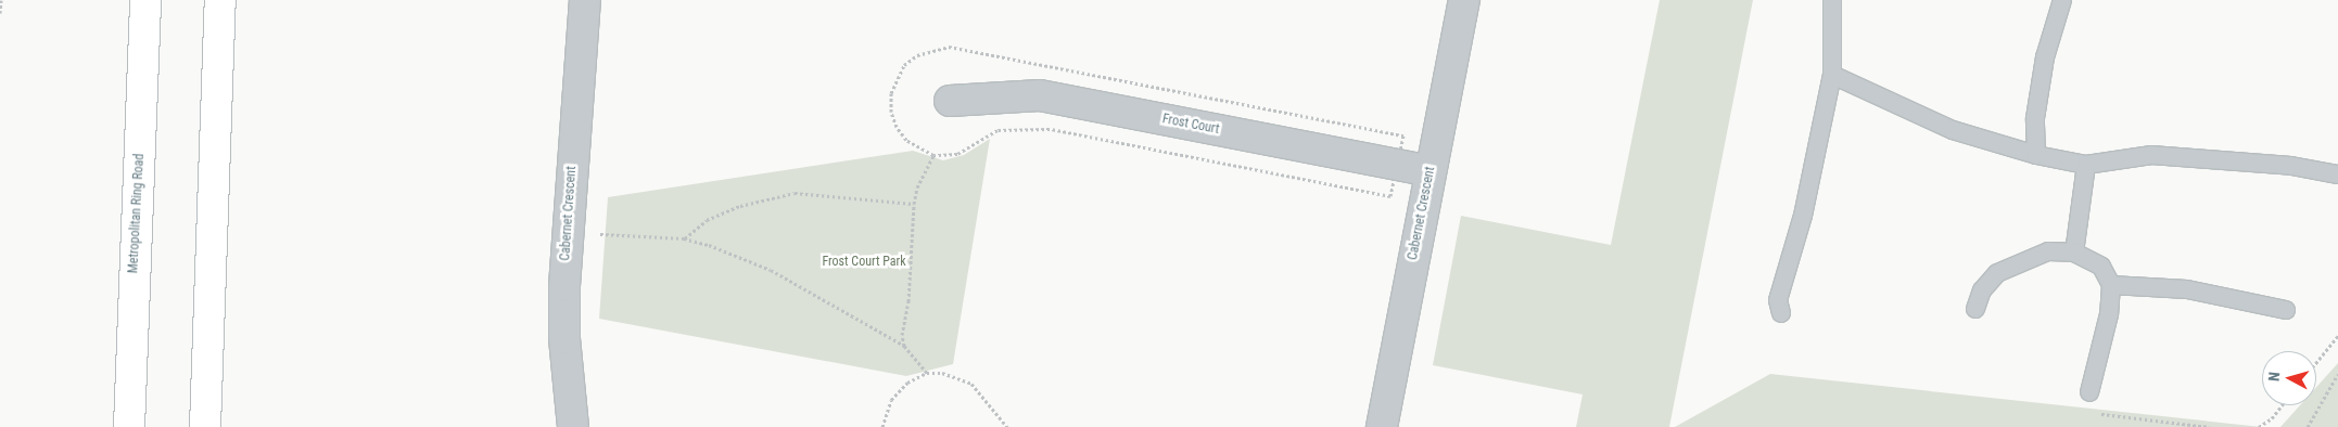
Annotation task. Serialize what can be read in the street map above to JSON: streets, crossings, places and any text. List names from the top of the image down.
{
  "streets": {
    "highway": ["Metropolitan Ring Road"],
    "street": ["Frost Court", "Cabernet Crescent"]
  },
  "crossings": [
    ["Frost Court", "Cabernet Crescent"]
  ],
  "parks": ["Frost Court Park"],
  "north": "left"
}
